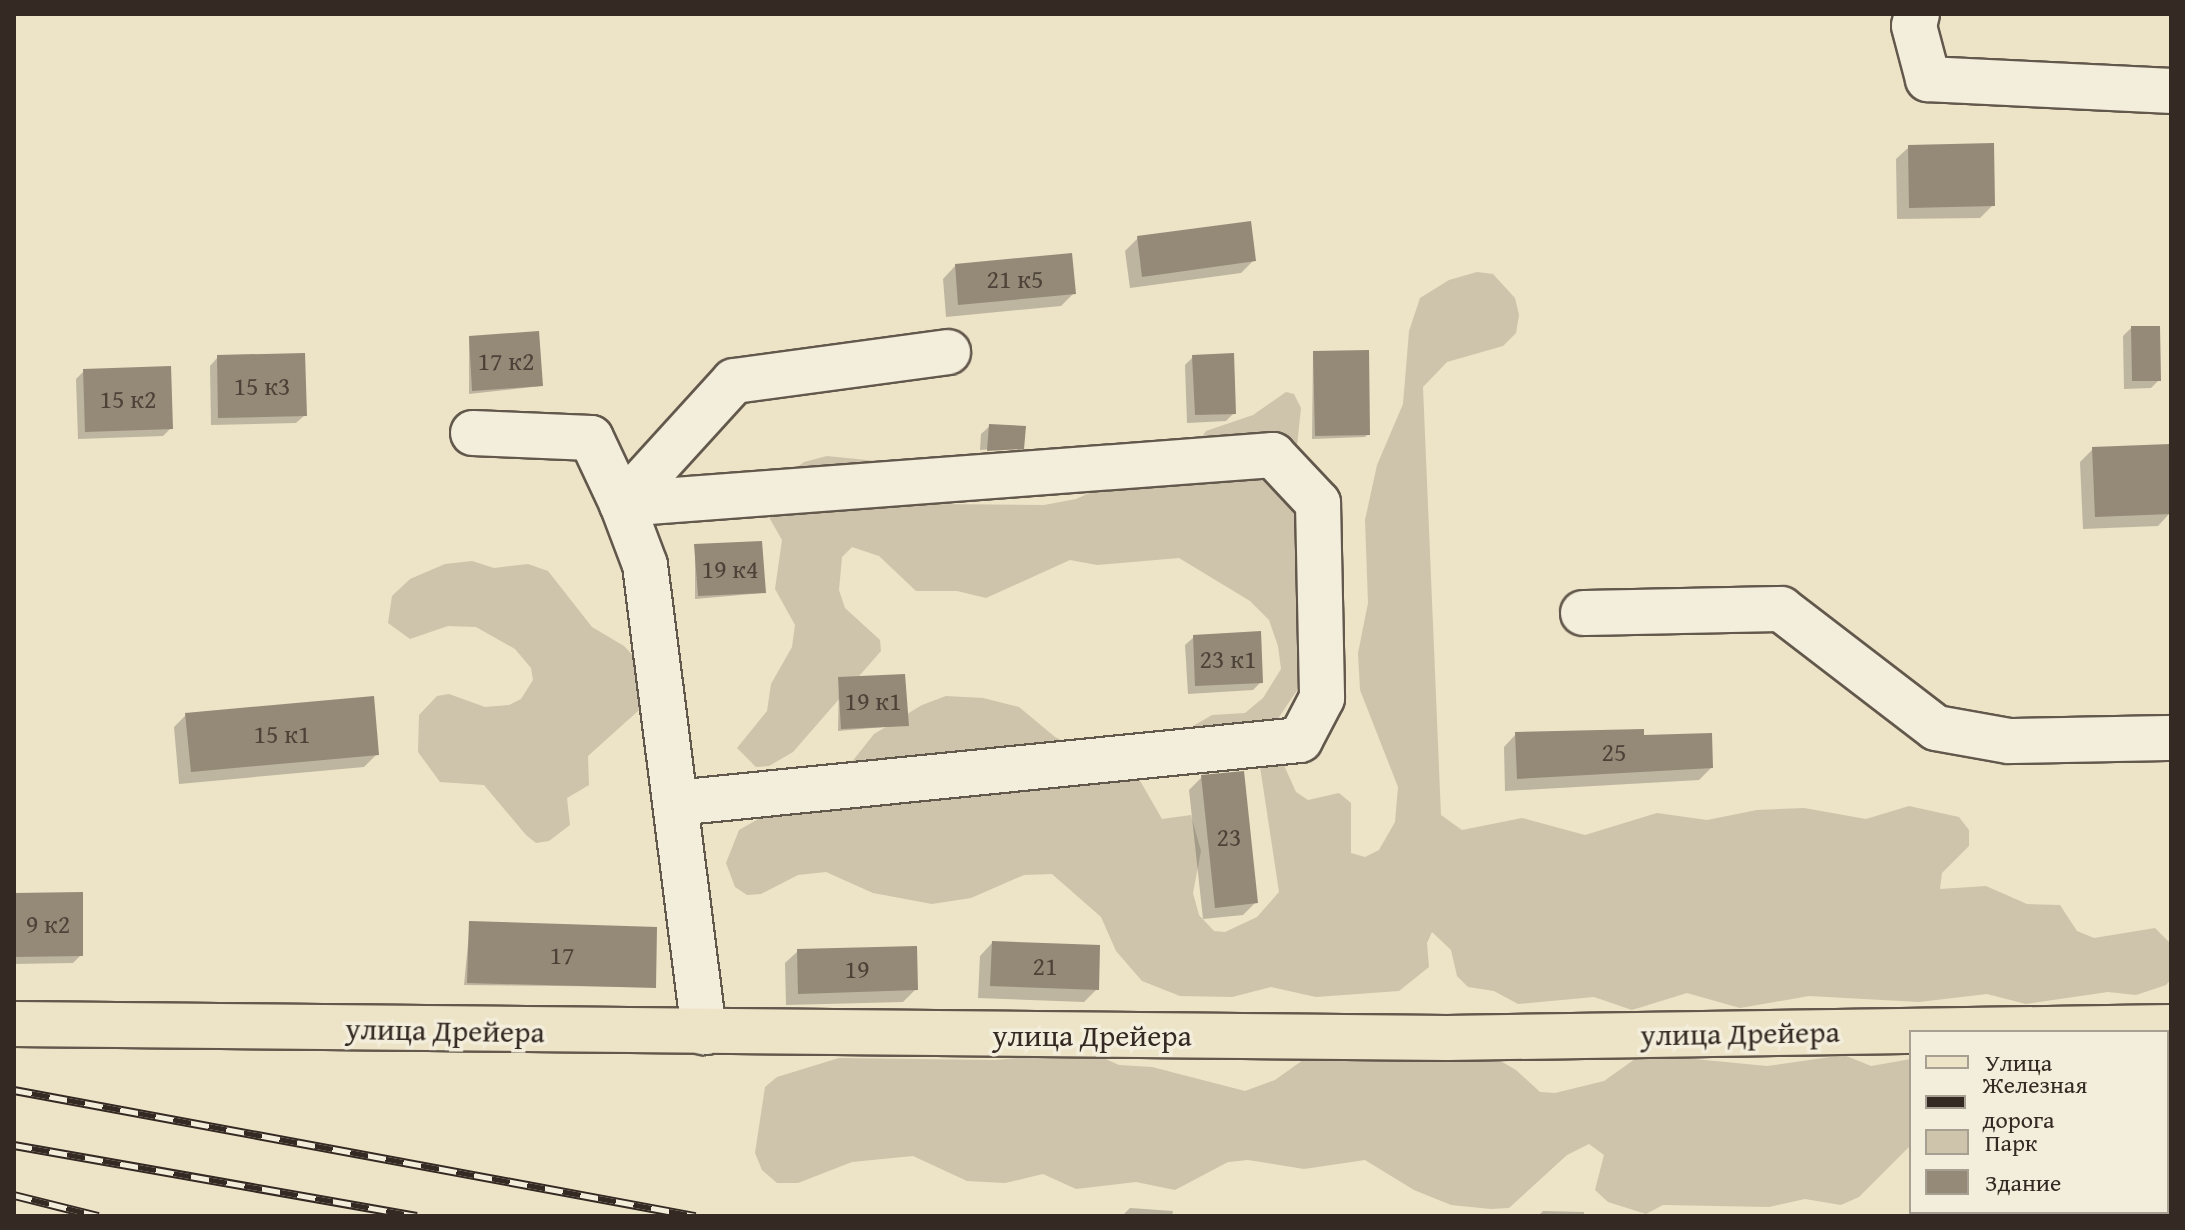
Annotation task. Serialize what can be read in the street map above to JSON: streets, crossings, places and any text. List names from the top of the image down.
{
  "streets": {
    "main road": ["улица Дрейера"]
  },
  "house_numbers": [
    "21 к5",
    "17 к2",
    "15 к3",
    "15 к2",
    "19 к4",
    "23 к1",
    "19 к1",
    "15 к1",
    "25",
    "23",
    "9 к2",
    "17",
    "21",
    "19"
  ],
  "legend": [
    "Улица",
    "Железная дорога",
    "Парк",
    "Здание"
  ]
}
